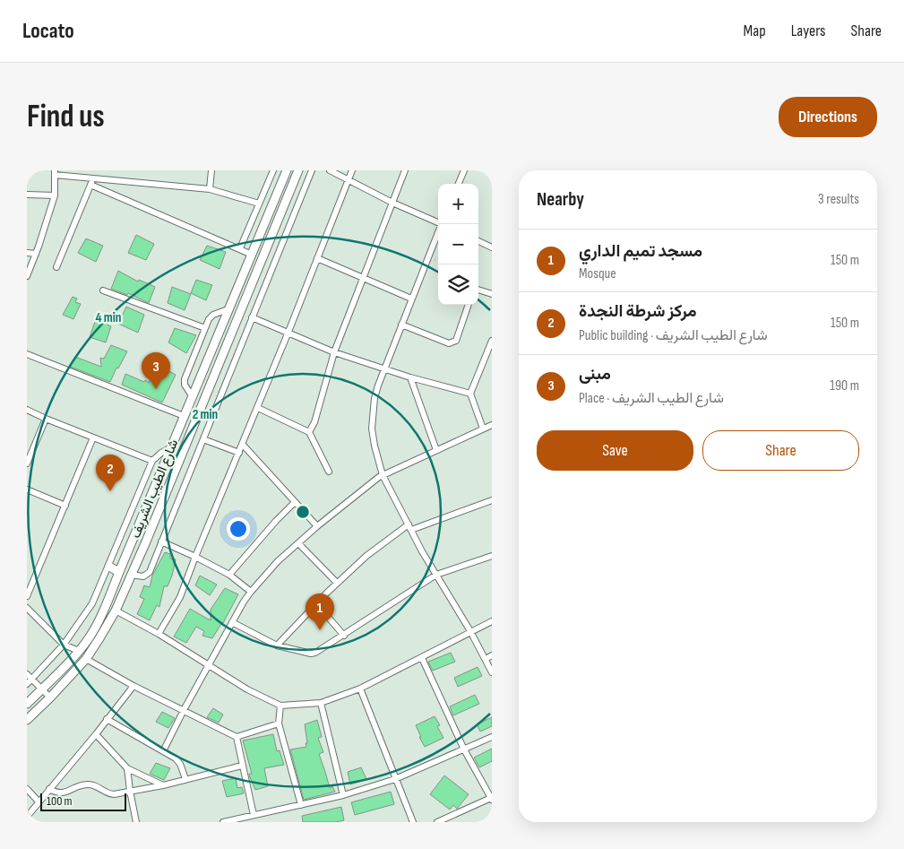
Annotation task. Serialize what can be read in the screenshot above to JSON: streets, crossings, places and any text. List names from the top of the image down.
{
  "streets": {
    "main road": ["شارع الطيب الشريف"]
  },
  "scale_bar": "100 m",
  "page": {
    "header": "Locato",
    "nav": ["Map", "Layers", "Share"],
    "buttons": [
      "Directions",
      ["Save", "Share"]
    ],
    "title": "Find us",
    "heading": ["Nearby", "3 results"],
    "map_buttons": ["+", "−"],
    "list": [
      {
        "mark": "1",
        "name": "مسجد تميم الداري",
        "note": "Mosque",
        "value": "150 m"
      },
      {
        "mark": "2",
        "name": "مركز شرطة النجدة",
        "note": "Public building · شارع الطيب الشريف",
        "value": "150 m"
      },
      {
        "mark": "3",
        "name": "مبنى",
        "note": "Place · شارع الطيب الشريف",
        "value": "190 m"
      }
    ],
    "pins": ["3", "2", "1"],
    "scale": "100 m"
  },
  "rings": ["4 min", "2 min"]
}
